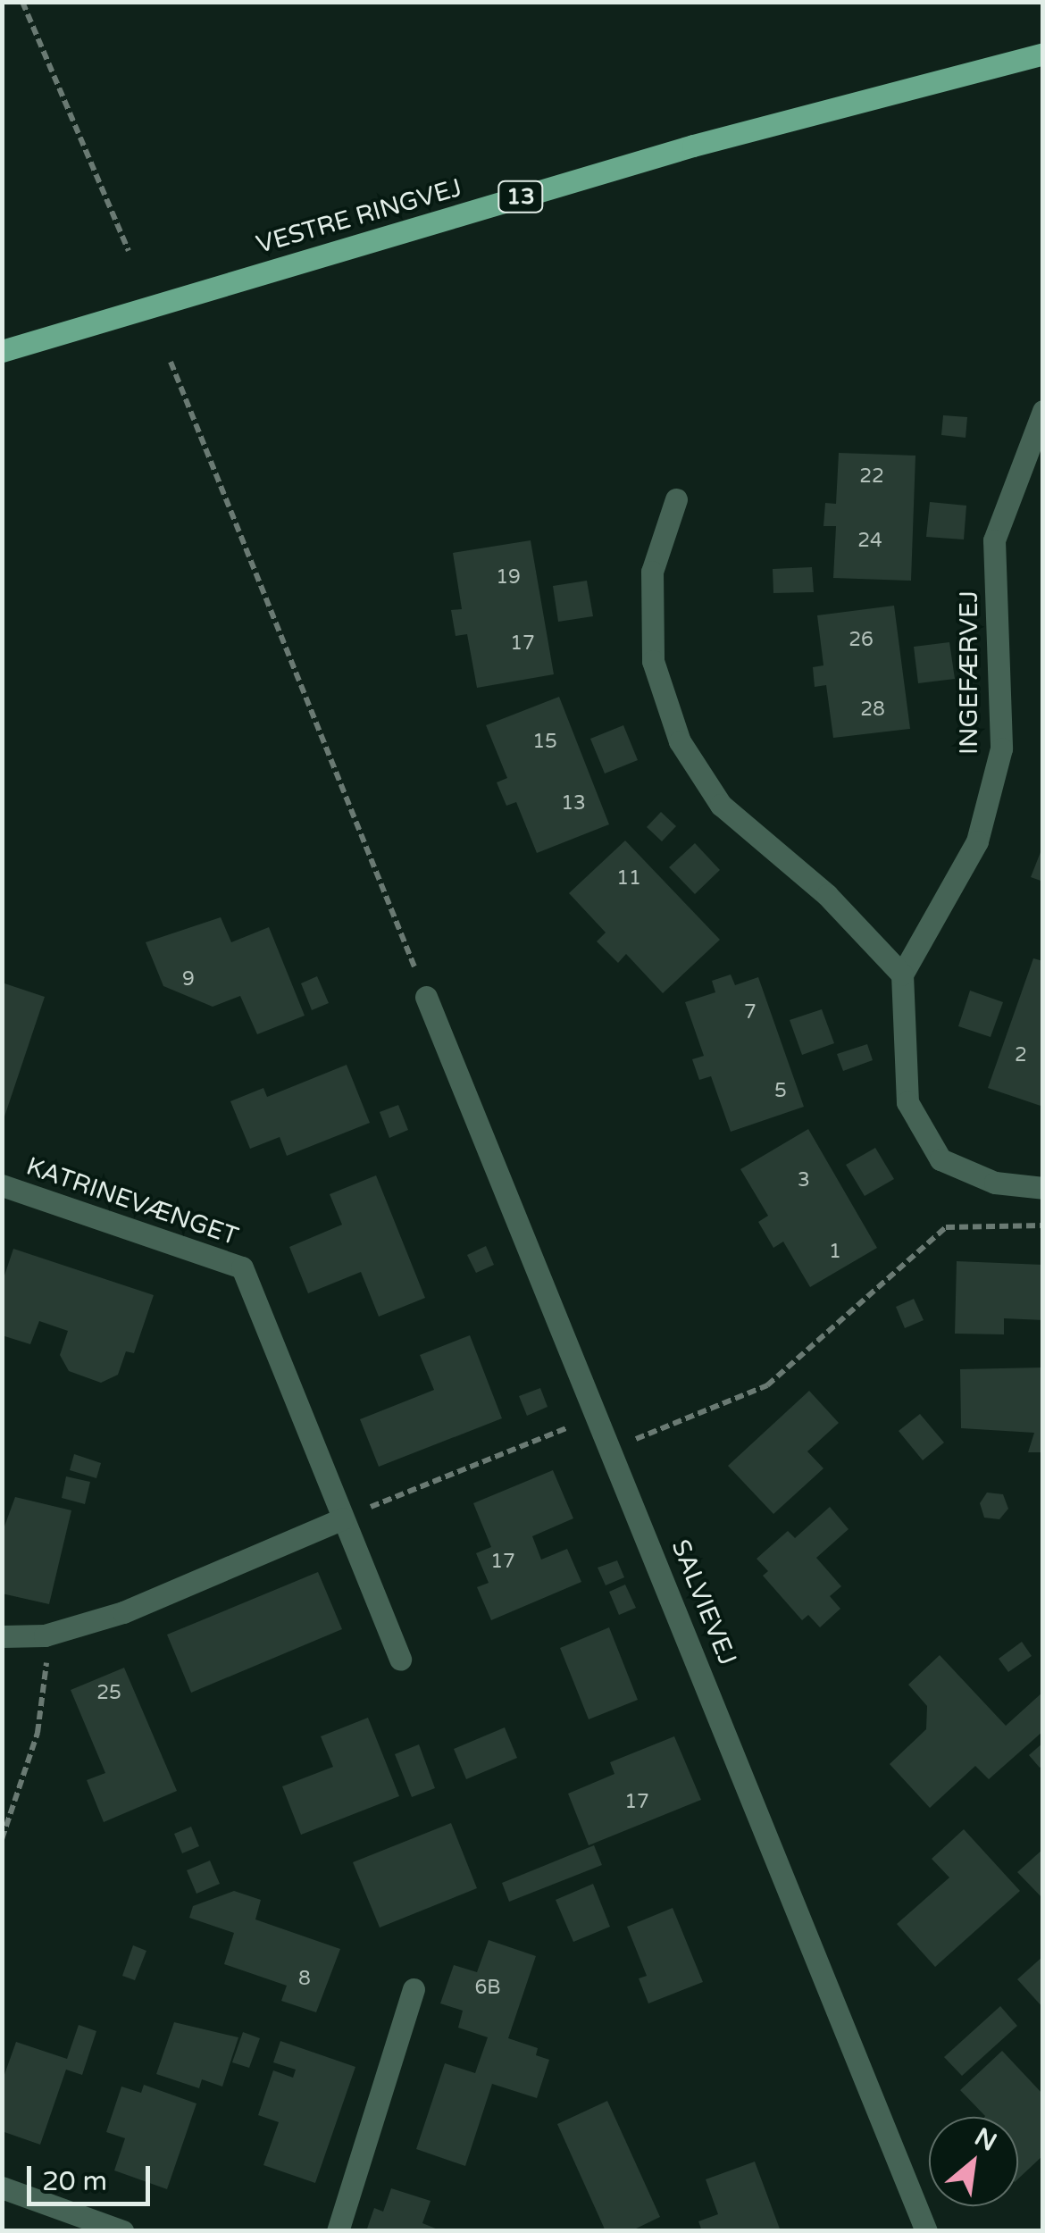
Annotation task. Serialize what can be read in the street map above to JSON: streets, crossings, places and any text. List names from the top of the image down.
{
  "streets": {
    "main road": ["13", "VESTRE RINGVEJ"],
    "street": ["INGEFÆRVEJ", "KATRINEVÆNGET", "SALVIEVEJ"]
  },
  "house_numbers": [
    "22",
    "24",
    "19",
    "26",
    "17",
    "28",
    "15",
    "13",
    "11",
    "9",
    "7",
    "2",
    "5",
    "3",
    "1",
    "17",
    "25",
    "17",
    "8",
    "6B"
  ],
  "scale_bar": "20 m",
  "north": "top right"
}
